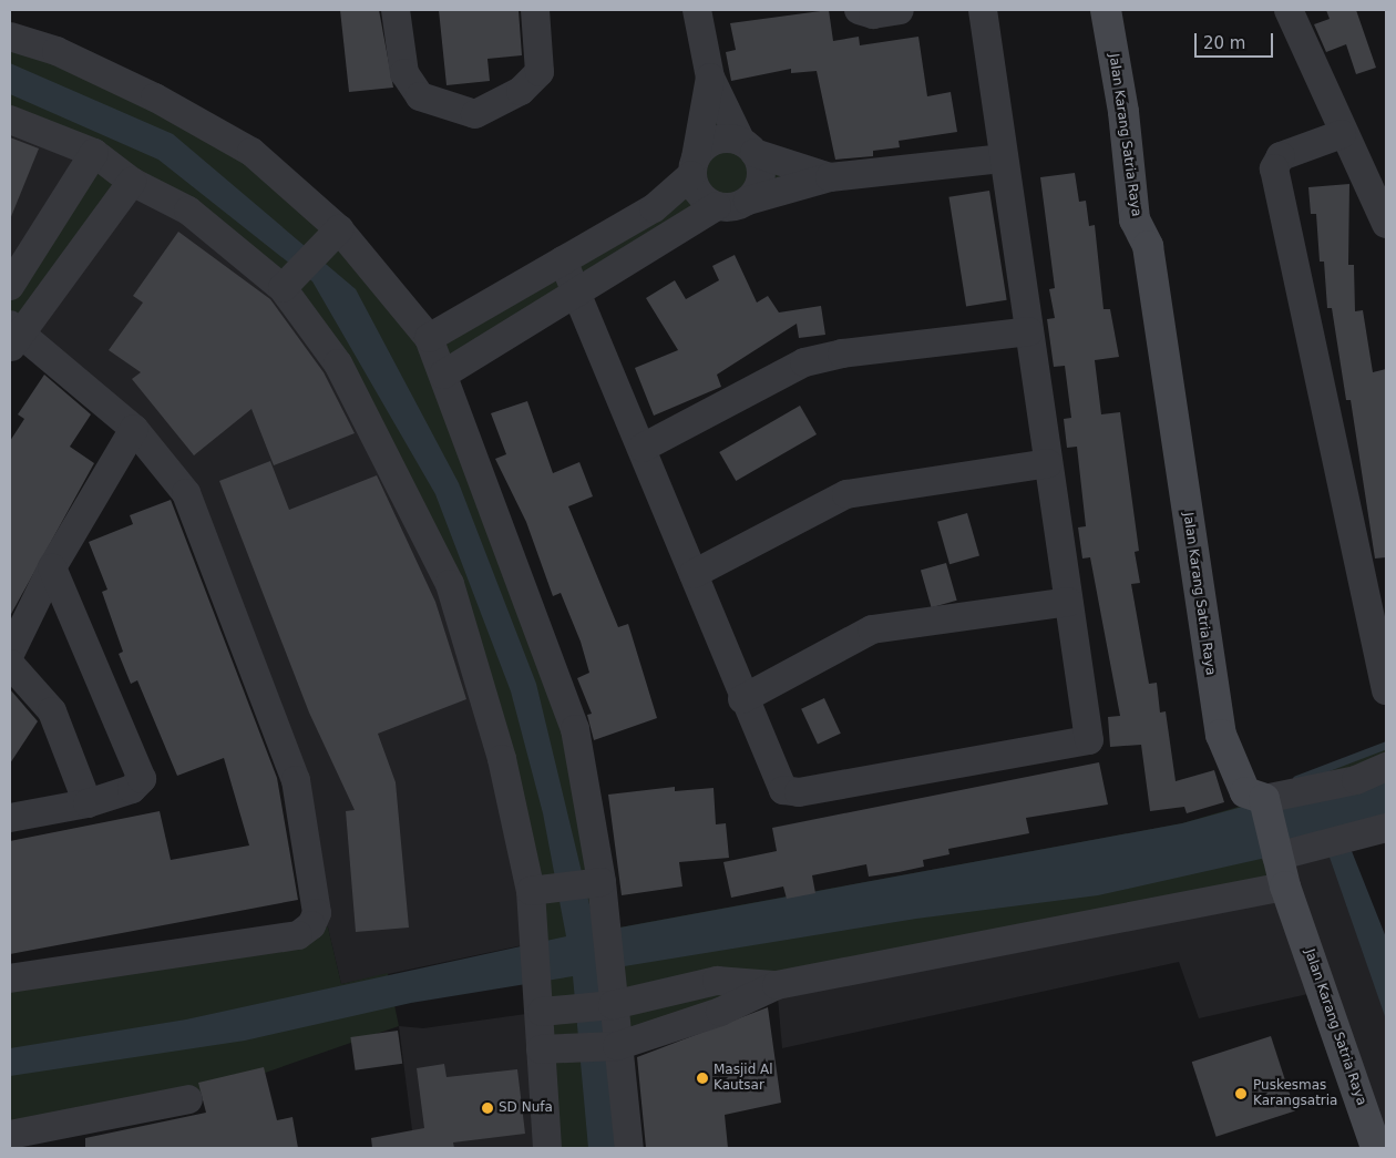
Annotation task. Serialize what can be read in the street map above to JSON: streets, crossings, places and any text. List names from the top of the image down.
{
  "streets": {
    "street": ["Jalan Karang Satria Raya"]
  },
  "places": ["Masjid Al Kautsar", "Puskesmas Karangsatria", "SD Nufa"],
  "scale_bar": "20 m"
}
